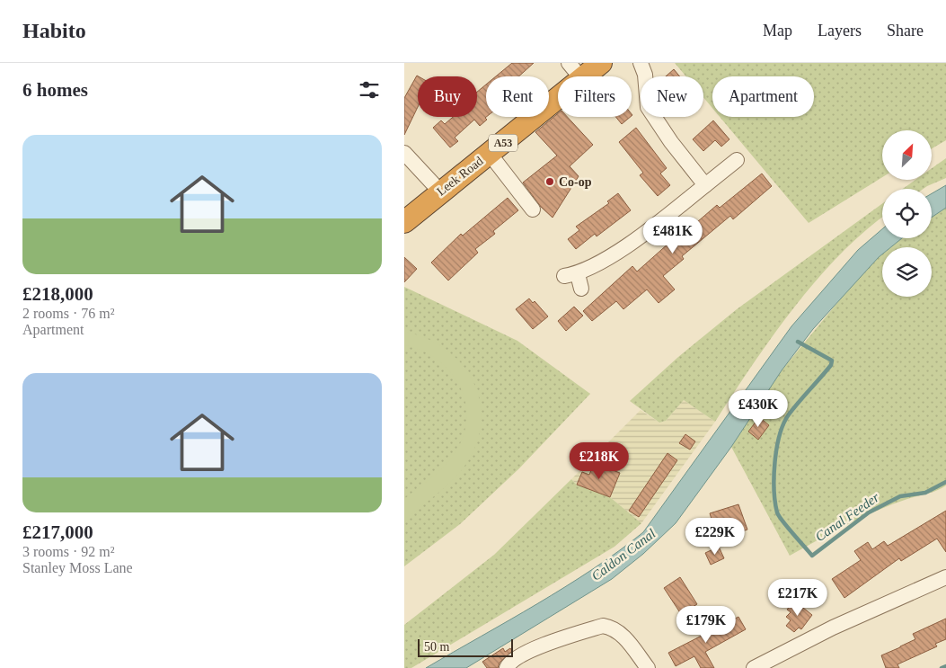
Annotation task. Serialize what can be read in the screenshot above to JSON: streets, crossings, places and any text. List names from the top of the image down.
{
  "streets": {
    "highway": ["A53", "Leek Road"]
  },
  "water": ["Canal Feeder", "Caldon Canal"],
  "places": ["Co-op"],
  "scale_bar": "50 m",
  "north": "top right",
  "page": {
    "header": "Habito",
    "nav": ["Map", "Layers", "Share"],
    "heading": "6 homes",
    "chip": [
      "Buy",
      "Rent",
      "Filters",
      "New",
      "Apartment"
    ],
    "list": [
      {
        "name": "£218,000",
        "note": "2 rooms · 76 m² · Apartment"
      },
      {
        "name": "£217,000",
        "note": "3 rooms · 92 m² · Stanley Moss Lane"
      }
    ],
    "price": [
      "£481K",
      "£430K",
      "£218K",
      "£229K",
      "£217K",
      "£179K"
    ],
    "scale": "50 m"
  }
}
